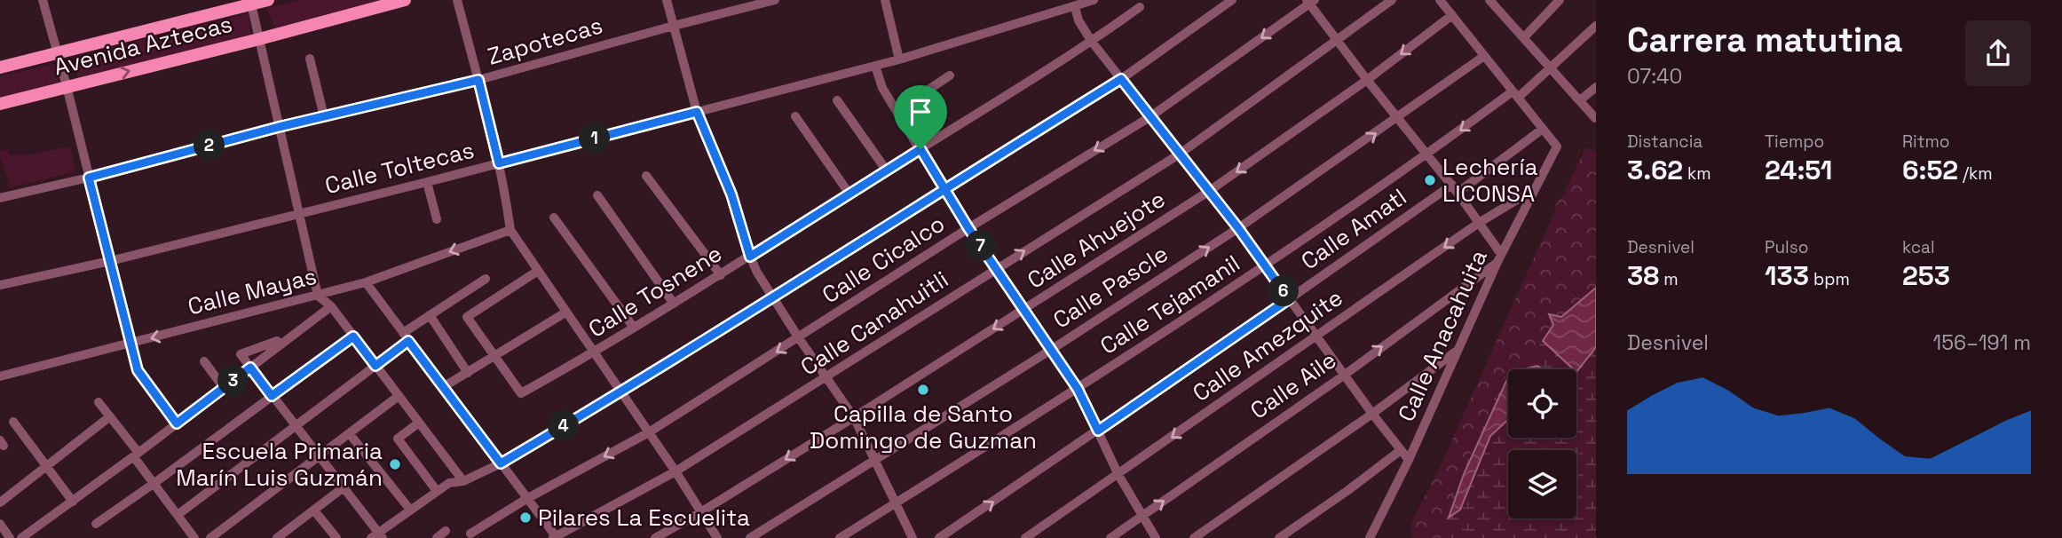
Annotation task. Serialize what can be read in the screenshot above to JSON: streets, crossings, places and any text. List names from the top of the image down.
{
  "streets": {
    "main road": ["Avenida Aztecas"],
    "street": [
      "Zapotecas",
      "Calle Toltecas",
      "Calle Amatl",
      "Calle Ahuejote",
      "Calle Cicalco",
      "Calle Pascle",
      "Calle Mayas",
      "Calle Tosnene",
      "Calle Tejamanil",
      "Calle Canahuitli",
      "Calle Anacahuita",
      "Calle Amezquite",
      "Calle Aile"
    ]
  },
  "crossings": [
    ["Calle Amatl", "Calle Anacahuita"],
    ["Calle Anacahuita", "Calle Amezquite"],
    ["Calle Anacahuita", "Calle Aile"]
  ],
  "one_way": ["Calle Ahuejote", "Calle Pascle", "Calle Amezquite"],
  "places": [
    "Lechería LICONSA",
    "Capilla de Santo Domingo de Guzman",
    "Escuela Primaria Marín Luis Guzmán",
    "Pilares La Escuelita"
  ],
  "page": {
    "heading": ["Carrera matutina", "07:40"],
    "stats": [
      ["Distancia", "3.62 km"],
      ["Tiempo", "24:51"],
      ["Ritmo", "6:52 /km"],
      ["Desnivel", "38 m"],
      ["Pulso", "133 bpm"],
      ["kcal", "253"]
    ],
    "pins": [
      "1",
      "2",
      "7",
      "6",
      "3",
      "4"
    ],
    "chart": ["Desnivel", "156–191 m"]
  }
}
